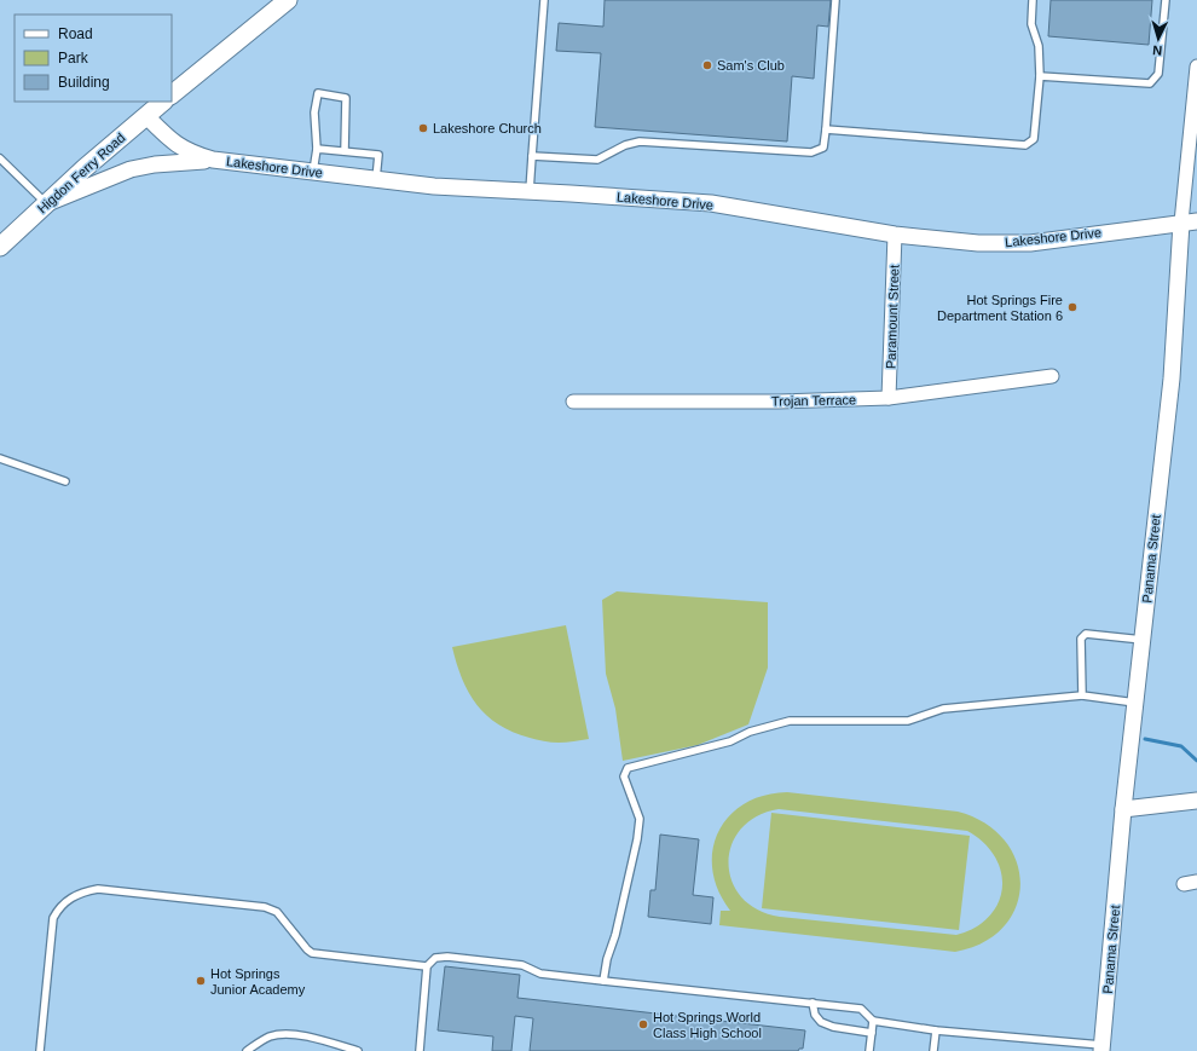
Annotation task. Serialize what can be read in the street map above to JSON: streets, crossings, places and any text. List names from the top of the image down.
{
  "streets": {
    "main road": ["Higdon Ferry Road"],
    "street": [
      "Lakeshore Drive",
      "Paramount Street",
      "Trojan Terrace",
      "Panama Street"
    ]
  },
  "crossings": [
    ["Lakeshore Drive", "Higdon Ferry Road"],
    ["Lakeshore Drive", "Paramount Street"],
    ["Lakeshore Drive", "Panama Street"],
    ["Paramount Street", "Trojan Terrace"]
  ],
  "places": [
    "Sam's Club",
    "Lakeshore Church",
    "Hot Springs Fire Department Station 6",
    "Hot Springs Junior Academy",
    "Hot Springs World Class High School"
  ],
  "legend": ["Road", "Park", "Building"],
  "north": "bottom"
}
